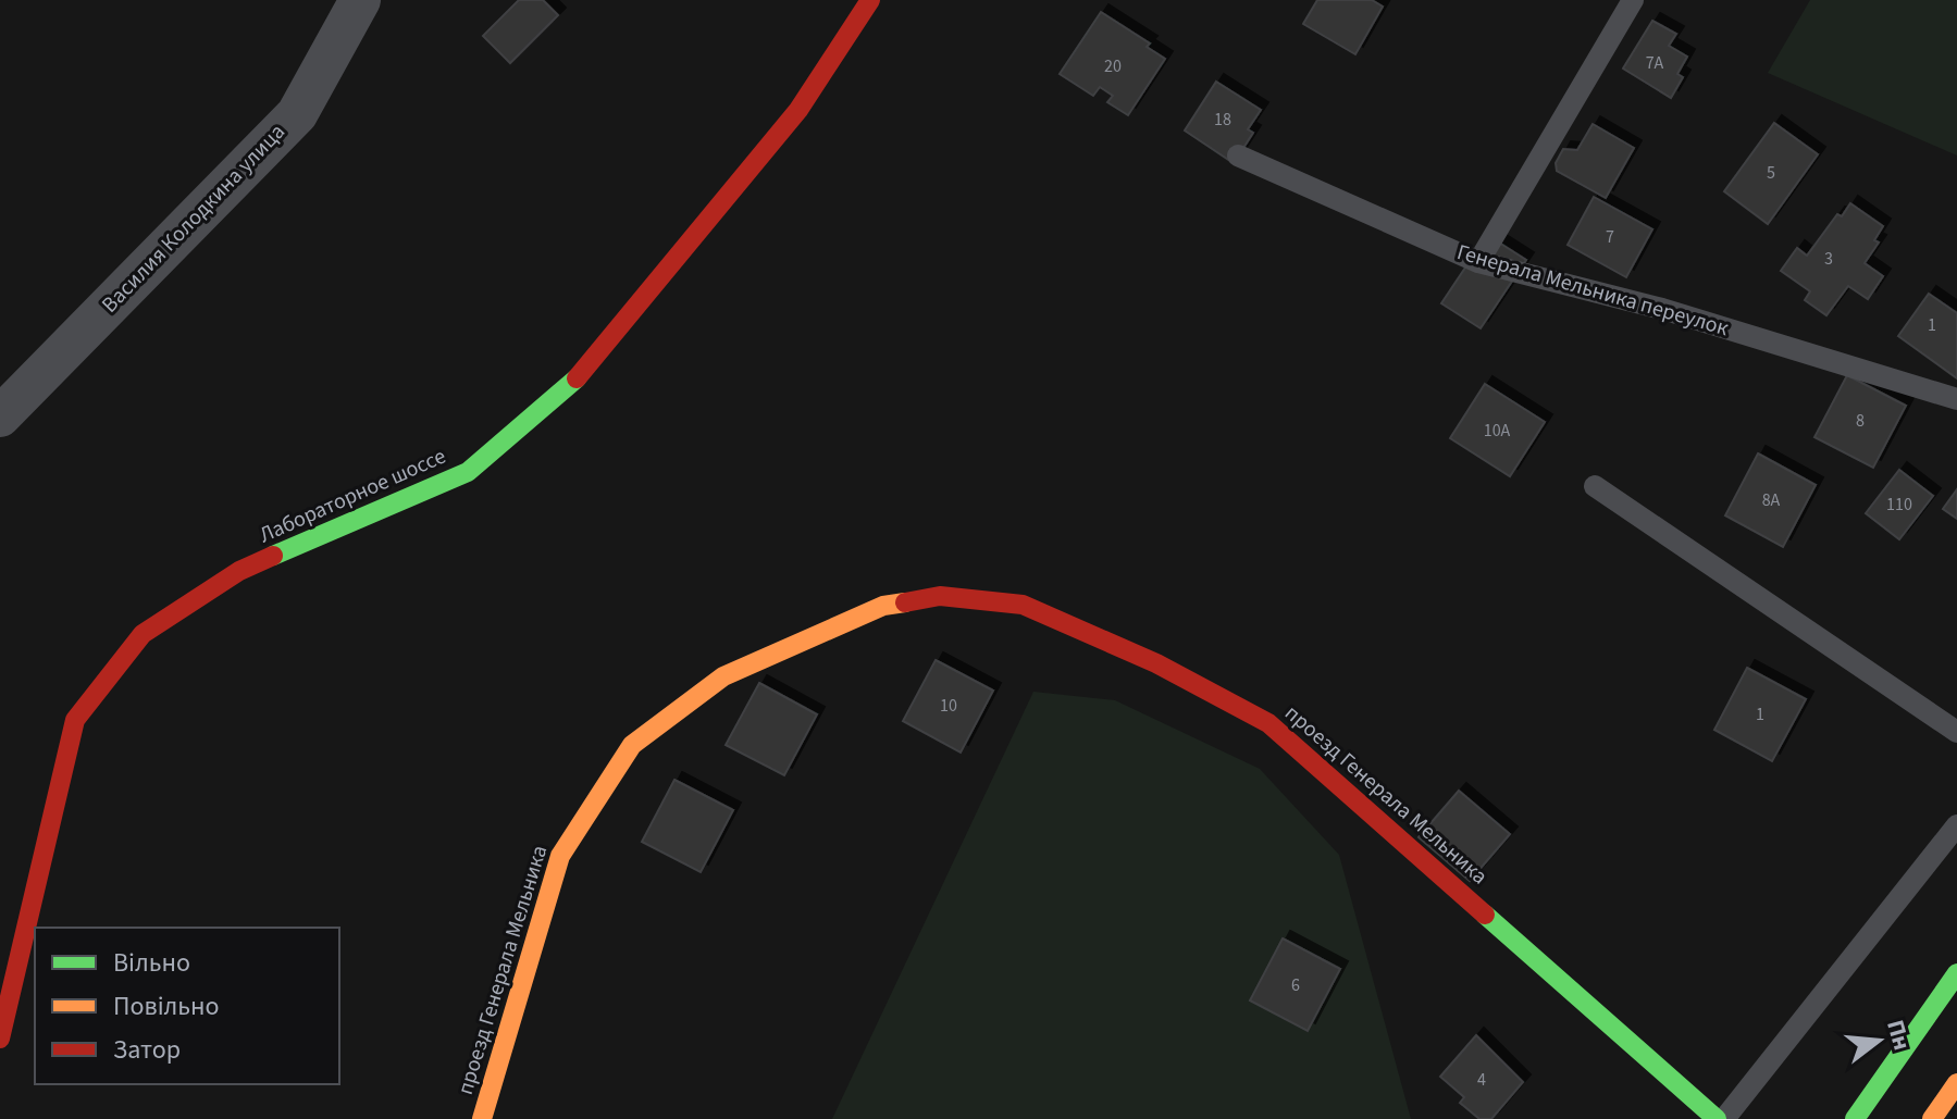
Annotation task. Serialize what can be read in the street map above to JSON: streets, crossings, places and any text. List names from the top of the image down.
{
  "streets": {
    "street": ["Василия Колодкина улица", "Лабораторное шоссе", "проезд Генерала Мельника"],
    "lane": ["Генерала Мельника переулок"]
  },
  "house_numbers": [
    "7А",
    "20",
    "18",
    "5",
    "7",
    "3",
    "1",
    "8",
    "10А",
    "8А",
    "110",
    "10",
    "1",
    "6",
    "4"
  ],
  "legend": ["Вільно", "Повільно", "Затор"],
  "north": "right"
}
